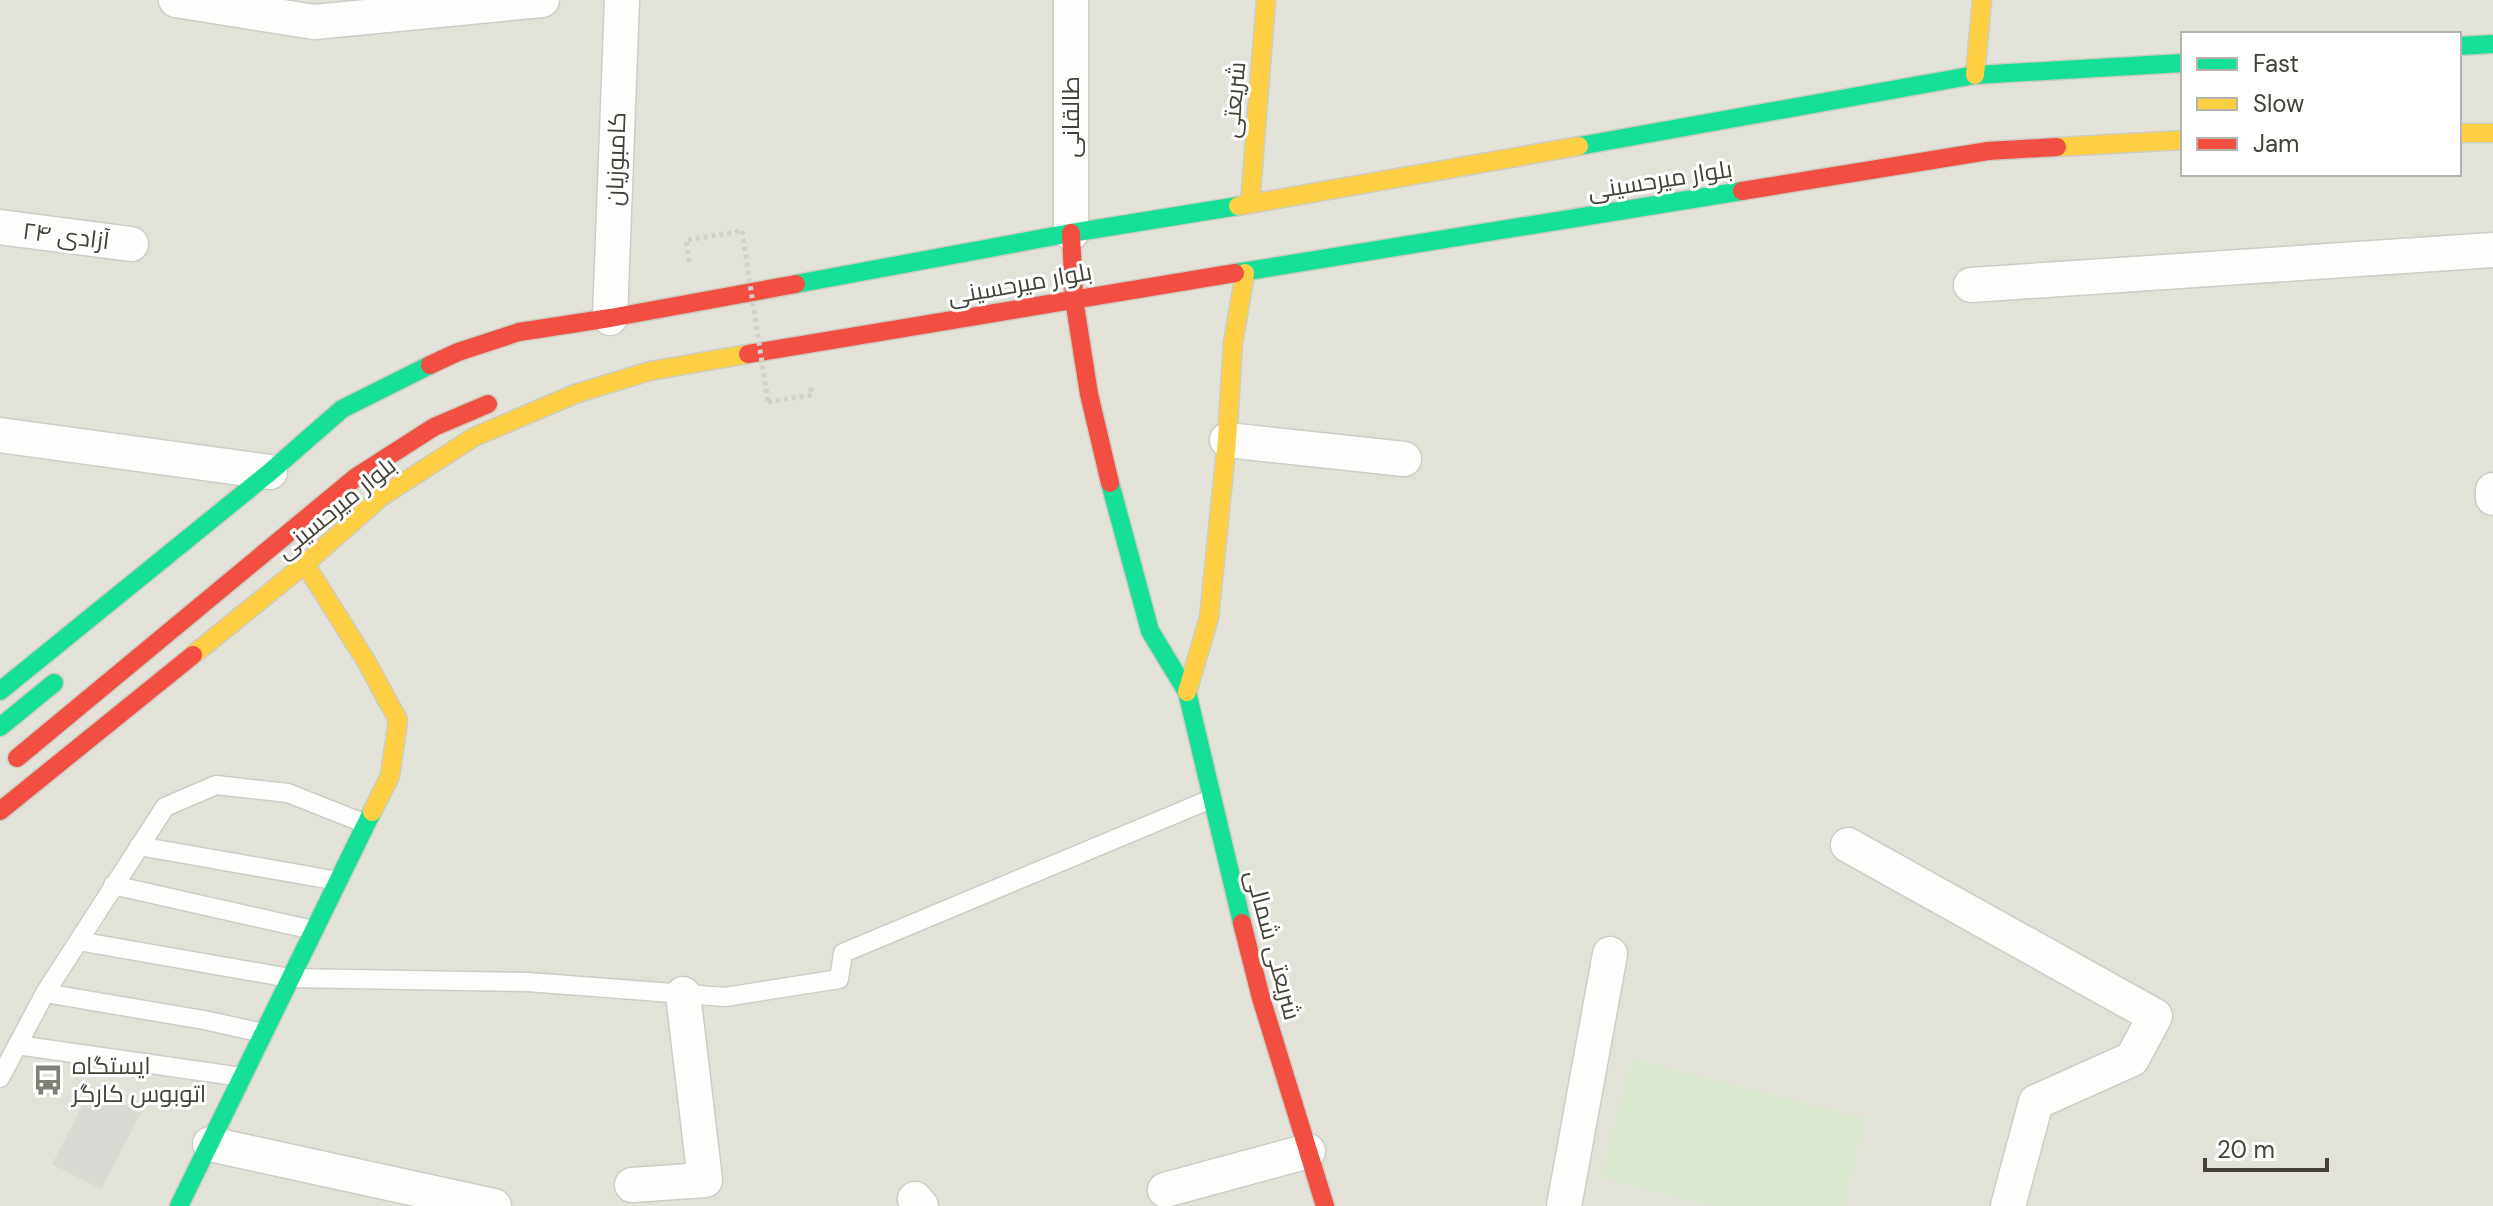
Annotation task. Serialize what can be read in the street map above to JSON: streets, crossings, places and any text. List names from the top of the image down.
{
  "streets": {
    "main road": ["شریعتی", "بلوار میرحسینی", "شریعتی شمالی"],
    "street": ["طالقانی", "کامبوزیان", "آزادی ۲۴"]
  },
  "crossings": [
    ["شریعتی", "بلوار میرحسینی"],
    ["طالقانی", "بلوار میرحسینی"],
    ["طالقانی", "شریعتی شمالی"],
    ["کامبوزیان", "بلوار میرحسینی"],
    ["بلوار میرحسینی", "شریعتی شمالی"]
  ],
  "places": {
    "bus stop": ["ایستگاه اتوبوس کارگر"]
  },
  "legend": ["Fast", "Slow", "Jam"],
  "scale_bar": "20 m"
}
